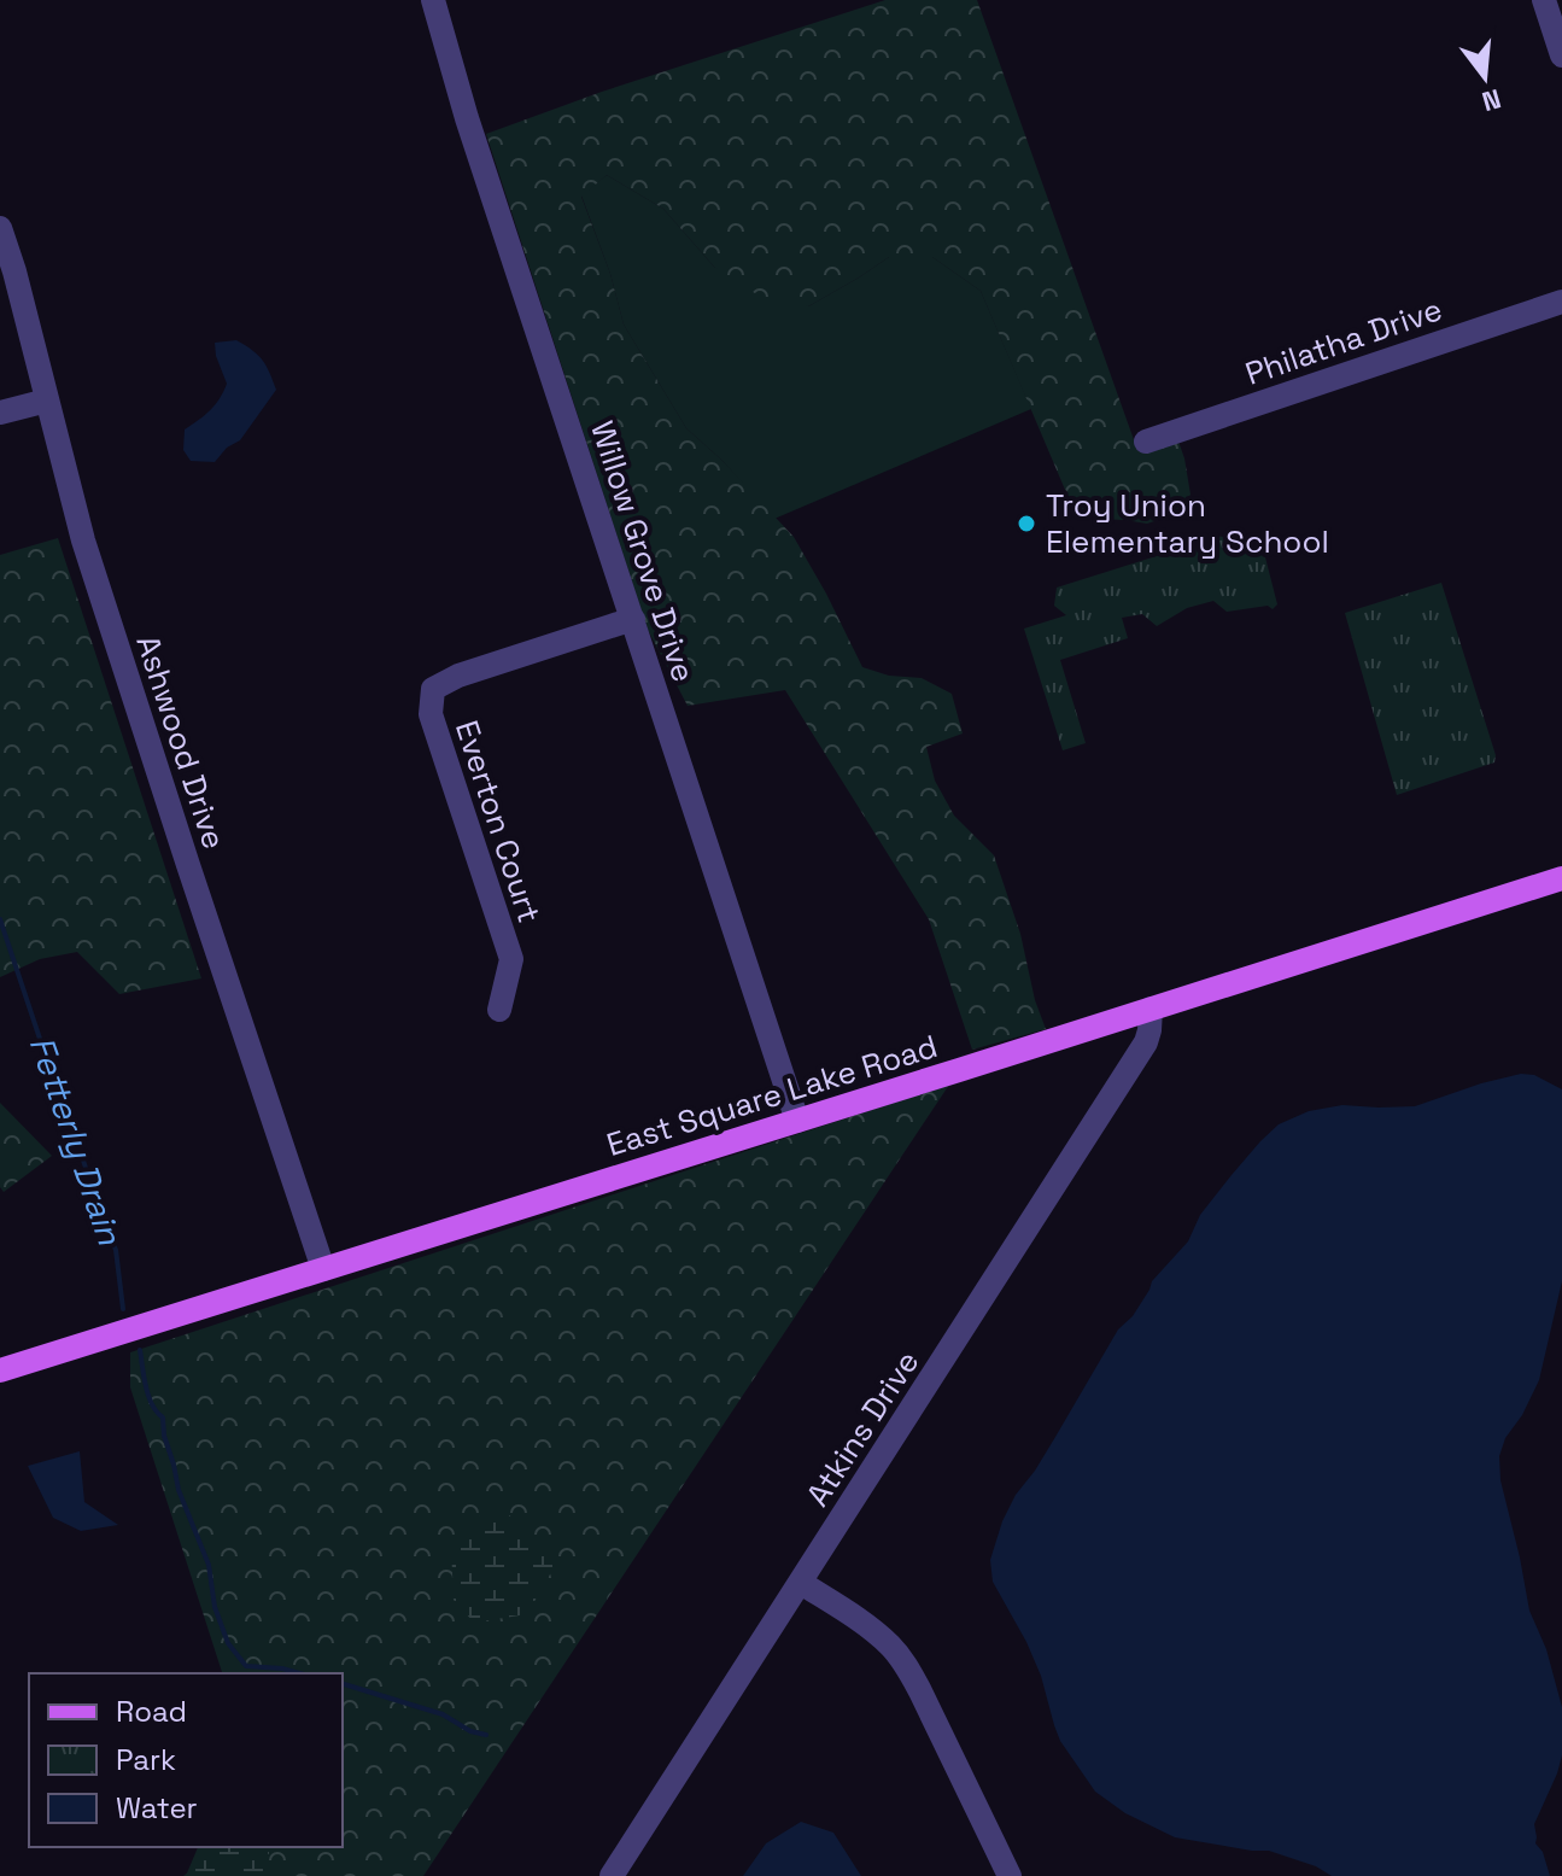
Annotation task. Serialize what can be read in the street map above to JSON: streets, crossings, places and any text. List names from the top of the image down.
{
  "streets": {
    "main road": ["East Square Lake Road"],
    "street": [
      "Philatha Drive",
      "Willow Grove Drive",
      "Ashwood Drive",
      "Everton Court",
      "Atkins Drive"
    ]
  },
  "crossings": [
    ["Willow Grove Drive", "Everton Court"],
    ["Willow Grove Drive", "East Square Lake Road"],
    ["Ashwood Drive", "East Square Lake Road"],
    ["East Square Lake Road", "Atkins Drive"]
  ],
  "water": ["Fetterly Drain"],
  "places": ["Troy Union Elementary School"],
  "legend": ["Road", "Park", "Water"],
  "north": "bottom"
}
